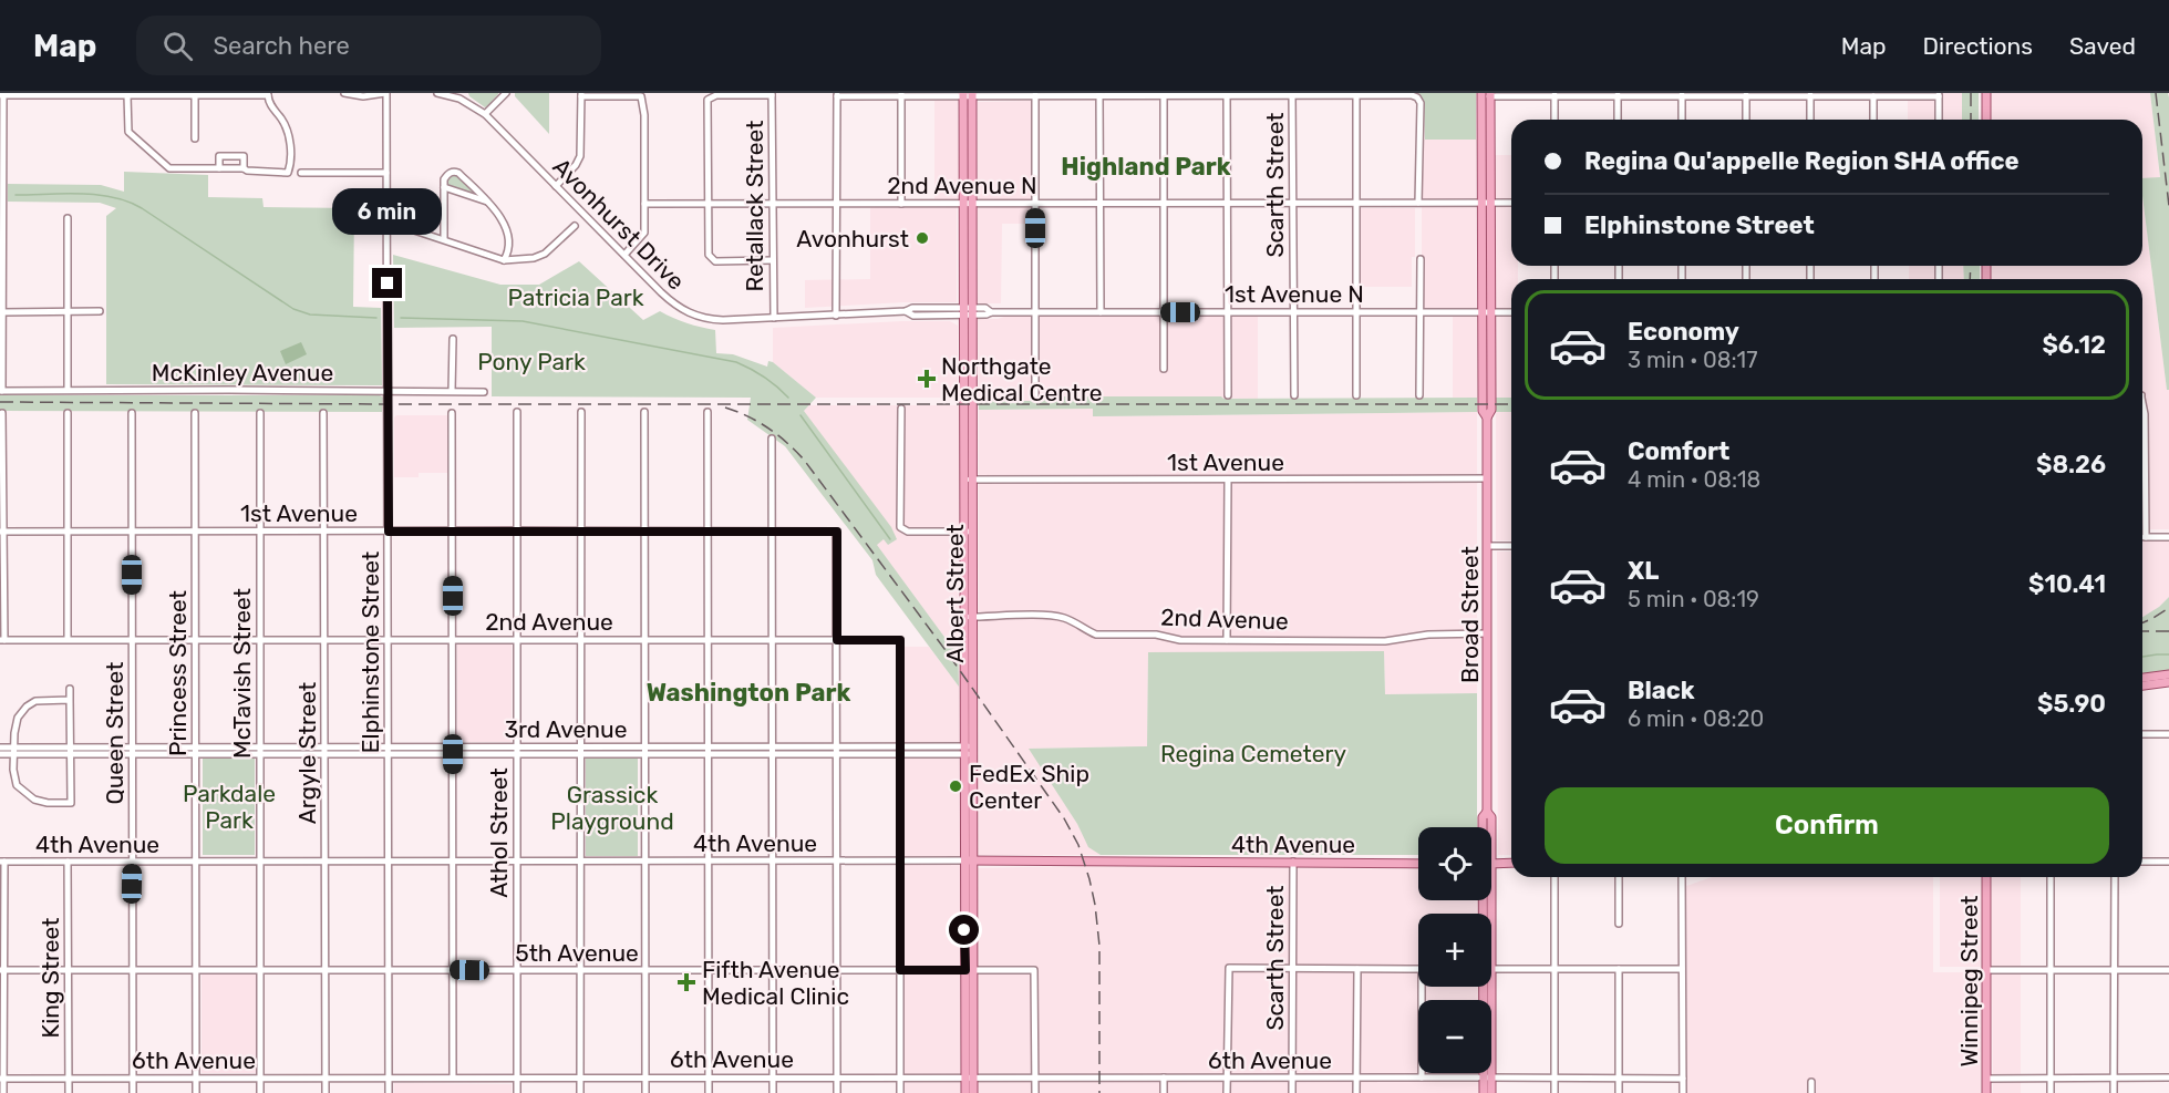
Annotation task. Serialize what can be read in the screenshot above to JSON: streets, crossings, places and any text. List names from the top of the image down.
{
  "streets": {
    "main road": [
      "Albert Street",
      "Broad Street",
      "4th Avenue",
      "Winnipeg Street"
    ],
    "street": [
      "2nd Avenue N",
      "Scarth Street",
      "Retallack Street",
      "Avonhurst Drive",
      "1st Avenue N",
      "McKinley Avenue",
      "1st Avenue",
      "2nd Avenue",
      "Elphinstone Street",
      "Princess Street",
      "McTavish Street",
      "3rd Avenue",
      "Queen Street",
      "Argyle Street",
      "Athol Street",
      "5th Avenue",
      "King Street",
      "6th Avenue"
    ]
  },
  "crossings": [
    ["2nd Avenue N", "Scarth Street"],
    ["2nd Avenue N", "Retallack Street"],
    ["2nd Avenue N", "Albert Street"],
    ["2nd Avenue N", "Broad Street"],
    ["Scarth Street", "1st Avenue N"],
    ["Scarth Street", "4th Avenue"],
    ["Scarth Street", "6th Avenue"],
    ["Retallack Street", "Avonhurst Drive"],
    ["Avonhurst Drive", "1st Avenue N"],
    ["Avonhurst Drive", "Albert Street"],
    ["1st Avenue N", "Albert Street"],
    ["1st Avenue N", "Broad Street"],
    ["McKinley Avenue", "Elphinstone Street"],
    ["1st Avenue", "Albert Street"],
    ["1st Avenue", "Broad Street"],
    ["1st Avenue", "2nd Avenue"],
    ["1st Avenue", "Elphinstone Street"],
    ["1st Avenue", "Princess Street"],
    ["1st Avenue", "McTavish Street"],
    ["1st Avenue", "Queen Street"],
    ["1st Avenue", "Argyle Street"],
    ["1st Avenue", "Athol Street"],
    ["Albert Street", "2nd Avenue"],
    ["Albert Street", "3rd Avenue"],
    ["Albert Street", "4th Avenue"],
    ["Albert Street", "5th Avenue"],
    ["Albert Street", "6th Avenue"],
    ["Broad Street", "2nd Avenue"],
    ["Broad Street", "6th Avenue"],
    ["2nd Avenue", "Elphinstone Street"],
    ["2nd Avenue", "Princess Street"],
    ["2nd Avenue", "McTavish Street"],
    ["2nd Avenue", "3rd Avenue"],
    ["2nd Avenue", "Queen Street"],
    ["2nd Avenue", "Argyle Street"],
    ["2nd Avenue", "Athol Street"],
    ["Elphinstone Street", "3rd Avenue"],
    ["Elphinstone Street", "4th Avenue"],
    ["Elphinstone Street", "5th Avenue"],
    ["Elphinstone Street", "6th Avenue"],
    ["Princess Street", "3rd Avenue"],
    ["Princess Street", "4th Avenue"],
    ["Princess Street", "5th Avenue"],
    ["Princess Street", "6th Avenue"],
    ["McTavish Street", "3rd Avenue"],
    ["McTavish Street", "4th Avenue"],
    ["McTavish Street", "5th Avenue"],
    ["McTavish Street", "6th Avenue"],
    ["3rd Avenue", "Queen Street"],
    ["3rd Avenue", "Argyle Street"],
    ["3rd Avenue", "Athol Street"],
    ["Queen Street", "4th Avenue"],
    ["Queen Street", "5th Avenue"],
    ["Queen Street", "6th Avenue"],
    ["Argyle Street", "4th Avenue"],
    ["Argyle Street", "5th Avenue"],
    ["Argyle Street", "6th Avenue"],
    ["Athol Street", "4th Avenue"],
    ["Athol Street", "5th Avenue"],
    ["Athol Street", "6th Avenue"],
    ["4th Avenue", "King Street"],
    ["5th Avenue", "King Street"],
    ["5th Avenue", "6th Avenue"],
    ["King Street", "6th Avenue"]
  ],
  "districts": ["Highland Park", "Washington Park"],
  "parks": [
    "Patricia Park",
    "Pony Park",
    "Regina Cemetery",
    "Parkdale Park",
    "Grassick Playground"
  ],
  "places": {
    "other": ["Avonhurst", "FedEx Ship Center"],
    "health": ["Northgate Medical Centre", "Fifth Avenue Medical Clinic"]
  },
  "page": {
    "header": "Map",
    "search": "Search here",
    "nav": ["Map", "Directions", "Saved"],
    "banner": ["Regina Qu'appelle Region SHA office", "Elphinstone Street"],
    "bubble": "6 min",
    "list": [
      {
        "name": "Economy",
        "note": "3 min · 08:17",
        "value": "$6.12"
      },
      {
        "name": "Comfort",
        "note": "4 min · 08:18",
        "value": "$8.26"
      },
      {
        "name": "XL",
        "note": "5 min · 08:19",
        "value": "$10.41"
      },
      {
        "name": "Black",
        "note": "6 min · 08:20",
        "value": "$5.90"
      }
    ],
    "buttons": "Confirm",
    "map_buttons": ["+", "−"]
  }
}
